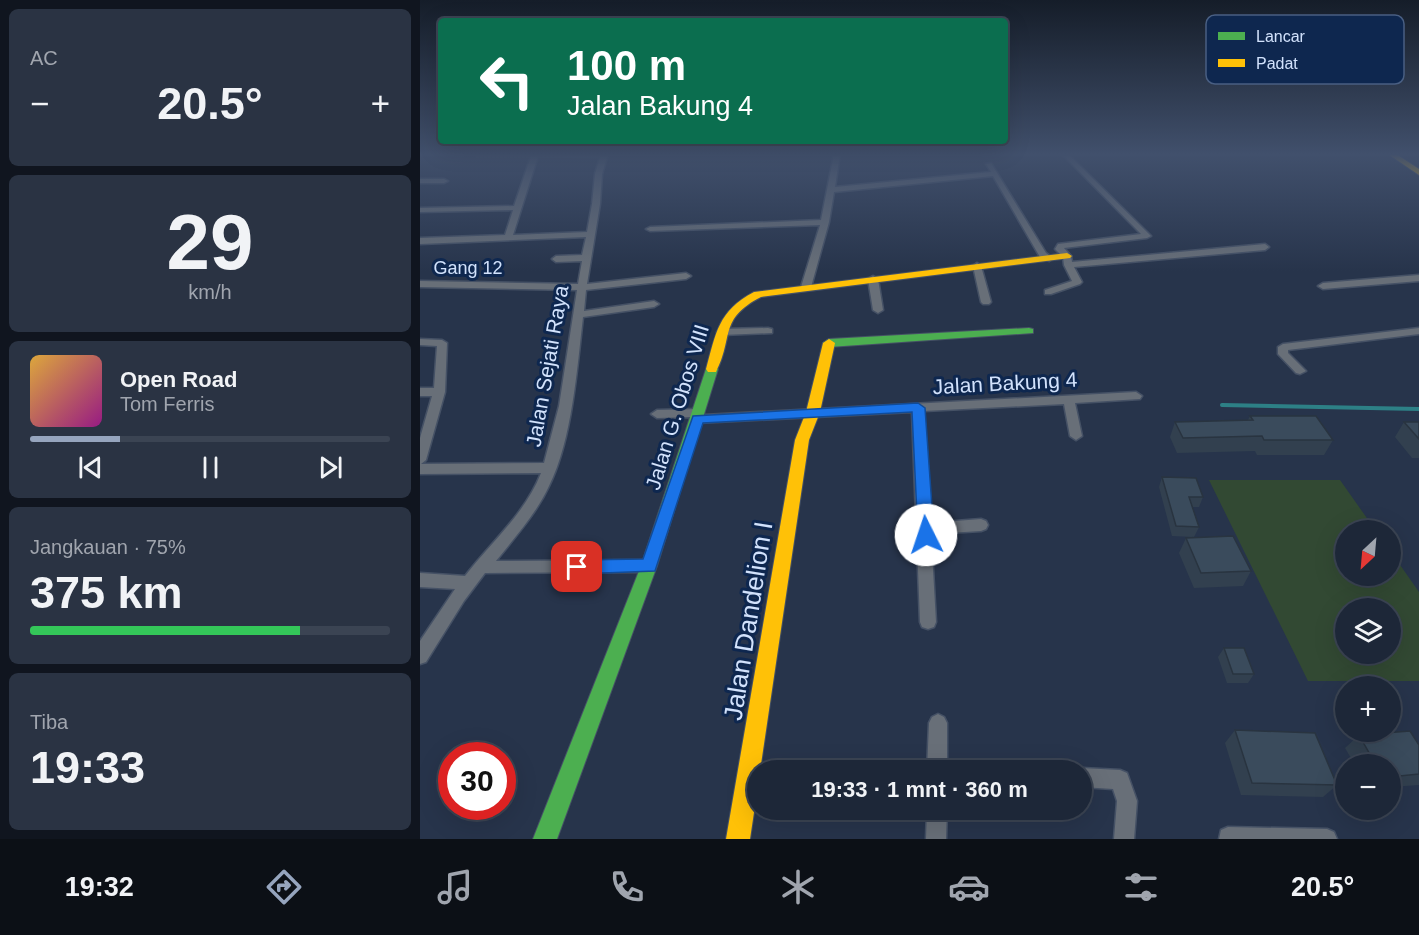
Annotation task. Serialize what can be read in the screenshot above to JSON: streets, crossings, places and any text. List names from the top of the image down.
{
  "streets": {
    "street": [
      "Gang 12",
      "Jalan Sejati Raya",
      "Jalan Bakung 4",
      "Jalan G. Obos VIII",
      "Jalan Dandelion I"
    ]
  },
  "crossings": [
    ["Gang 12", "Jalan Sejati Raya"],
    ["Jalan Bakung 4", "Jalan G. Obos VIII"],
    ["Jalan Bakung 4", "Jalan Dandelion I"]
  ],
  "legend": ["Lancar", "Padat"],
  "north": "bottom left",
  "page": {
    "tile": [
      "AC",
      ["29", "km/h"],
      ["Jangkauan · 75%", "375 km"],
      ["Tiba", "19:33"]
    ],
    "turn": ["100 m", "Jalan Bakung 4"],
    "heat": ["−", "20.5°", "+"],
    "song": ["Open Road", "Tom Ferris"],
    "map_buttons": ["+", "−"],
    "limit": "30",
    "trip": "19:33 · 1 mnt · 360 m",
    "tabs": ["19:32", "20.5°"]
  }
}
